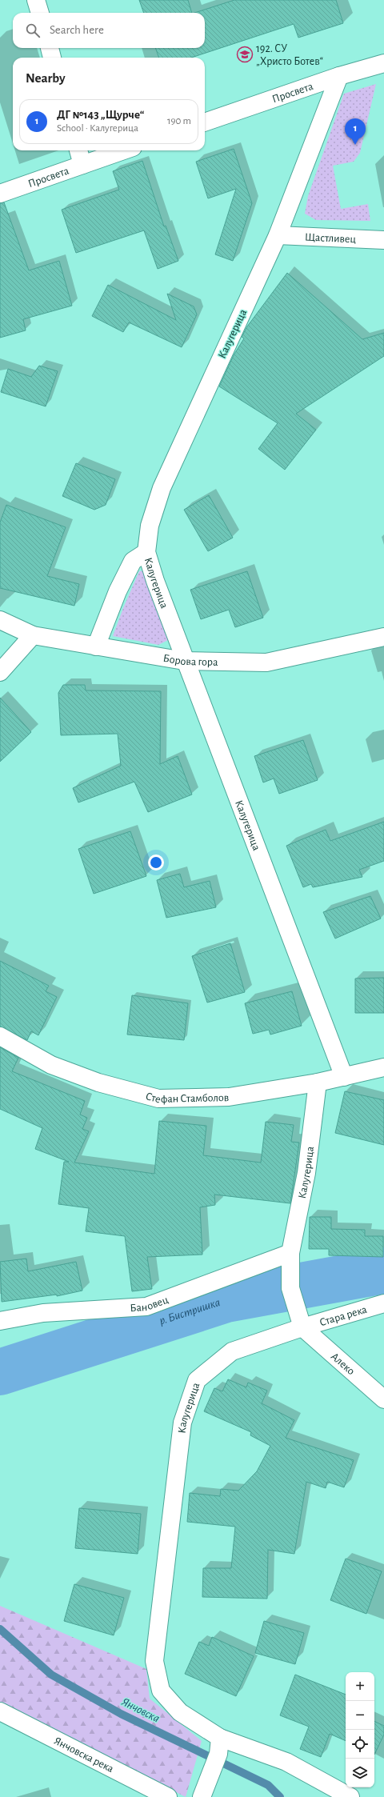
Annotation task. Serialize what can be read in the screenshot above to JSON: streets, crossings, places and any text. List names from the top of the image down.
{
  "streets": {
    "street": [
      "Просвета",
      "Щастливец",
      "Калугерица",
      "Борова гора",
      "Стефан Стамболов",
      "Бановец",
      "Стара река",
      "Алеко",
      "Янчовска река"
    ]
  },
  "crossings": [
    ["Просвета", "Калугерица"],
    ["Щастливец", "Калугерица"],
    ["Калугерица", "Борова гора"],
    ["Калугерица", "Стефан Стамболов"],
    ["Калугерица", "Бановец"],
    ["Калугерица", "Стара река"],
    ["Калугерица", "Алеко"],
    ["Стара река", "Алеко"]
  ],
  "water": ["р. Бистришка", "Янчовска"],
  "places": {
    "school or university": ["192. СУ „Христо Ботев“"]
  },
  "page": {
    "search": "Search here",
    "heading": "Nearby",
    "list": [
      {
        "mark": "1",
        "name": "ДГ №143 „Щурче“",
        "note": "School · Калугерица",
        "value": "190 m"
      }
    ],
    "pins": "1",
    "map_buttons": ["+", "−"]
  }
}
